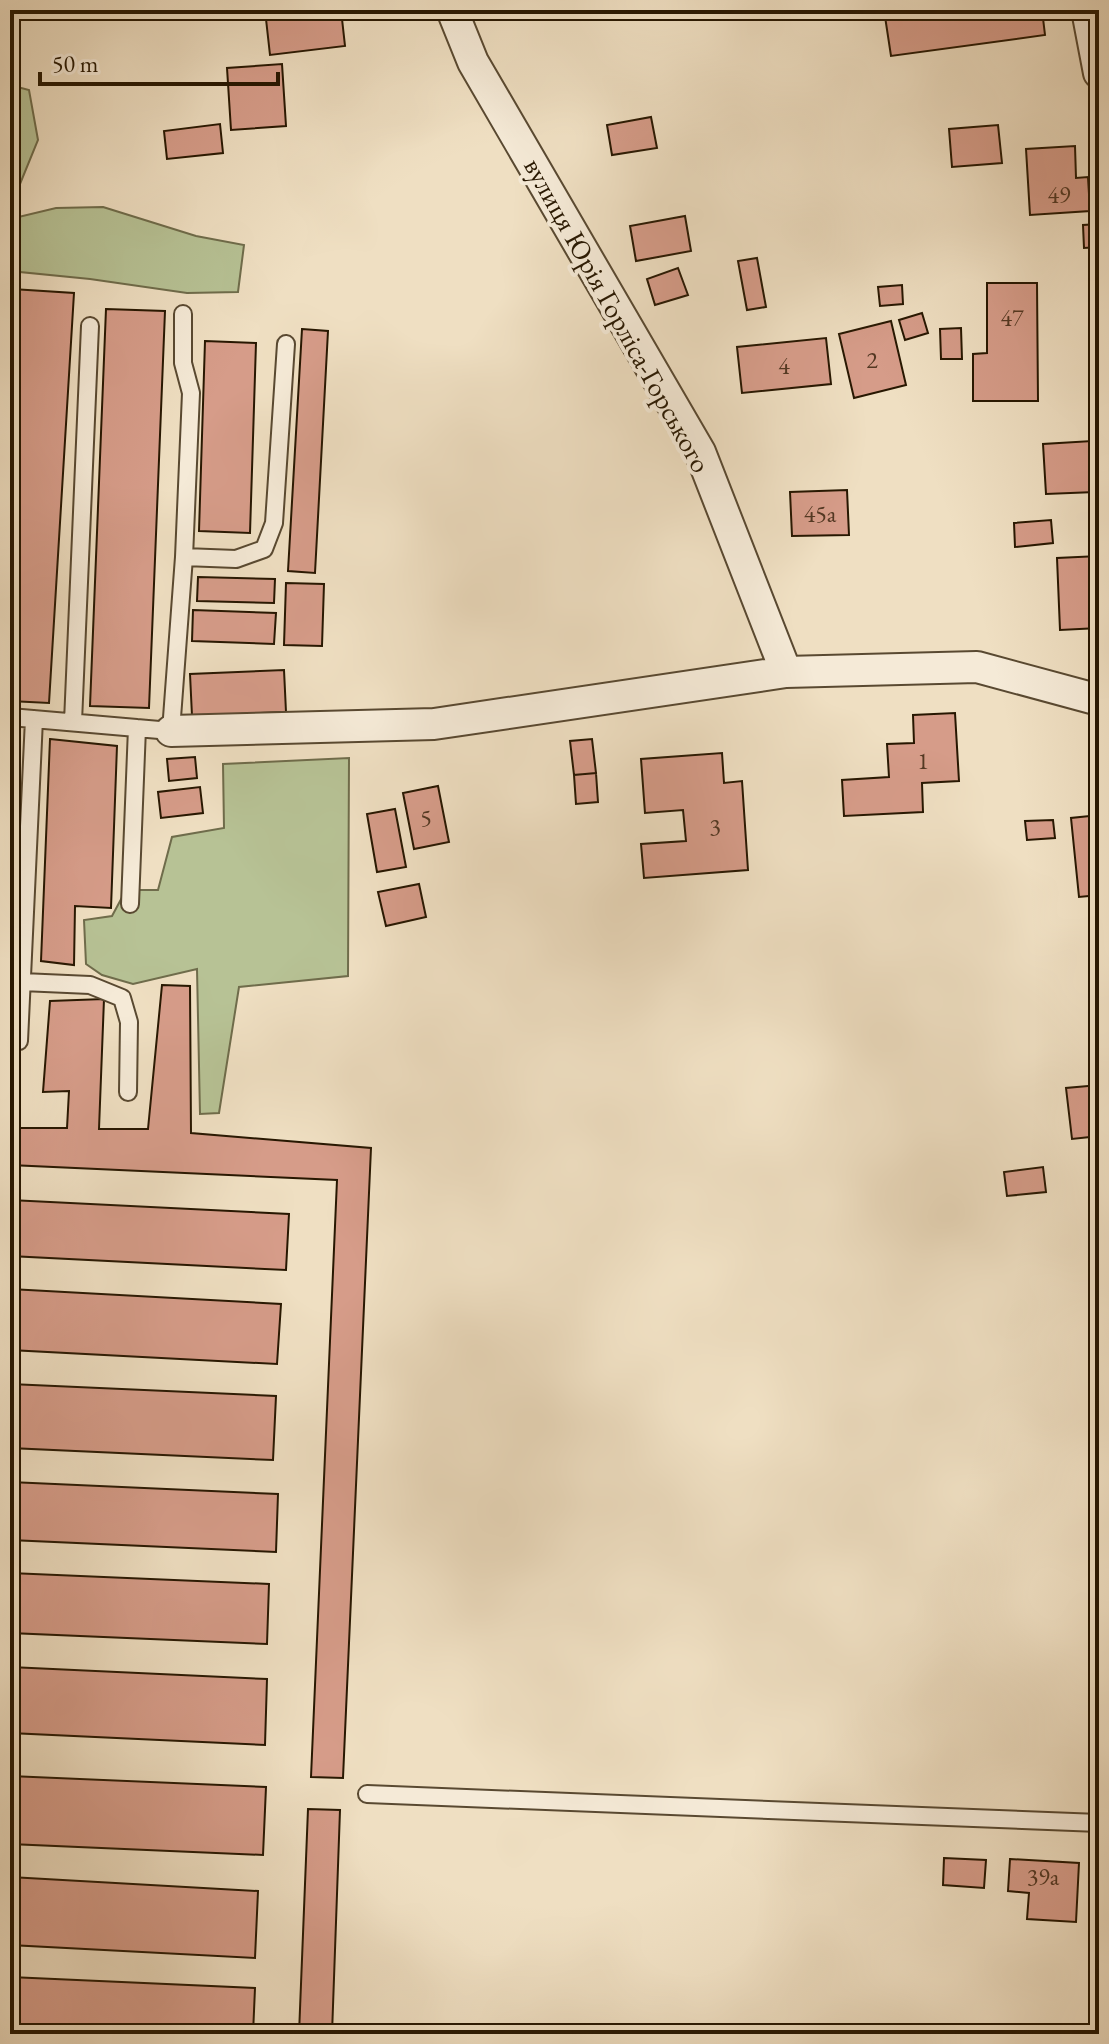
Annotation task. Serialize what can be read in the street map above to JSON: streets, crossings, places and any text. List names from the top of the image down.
{
  "streets": {
    "street": ["вулиця Юрія Горліса-Горського"]
  },
  "house_numbers": [
    "49",
    "47",
    "2",
    "4",
    "45а",
    "1",
    "5",
    "3",
    "39а"
  ],
  "scale_bar": "50 m"
}
